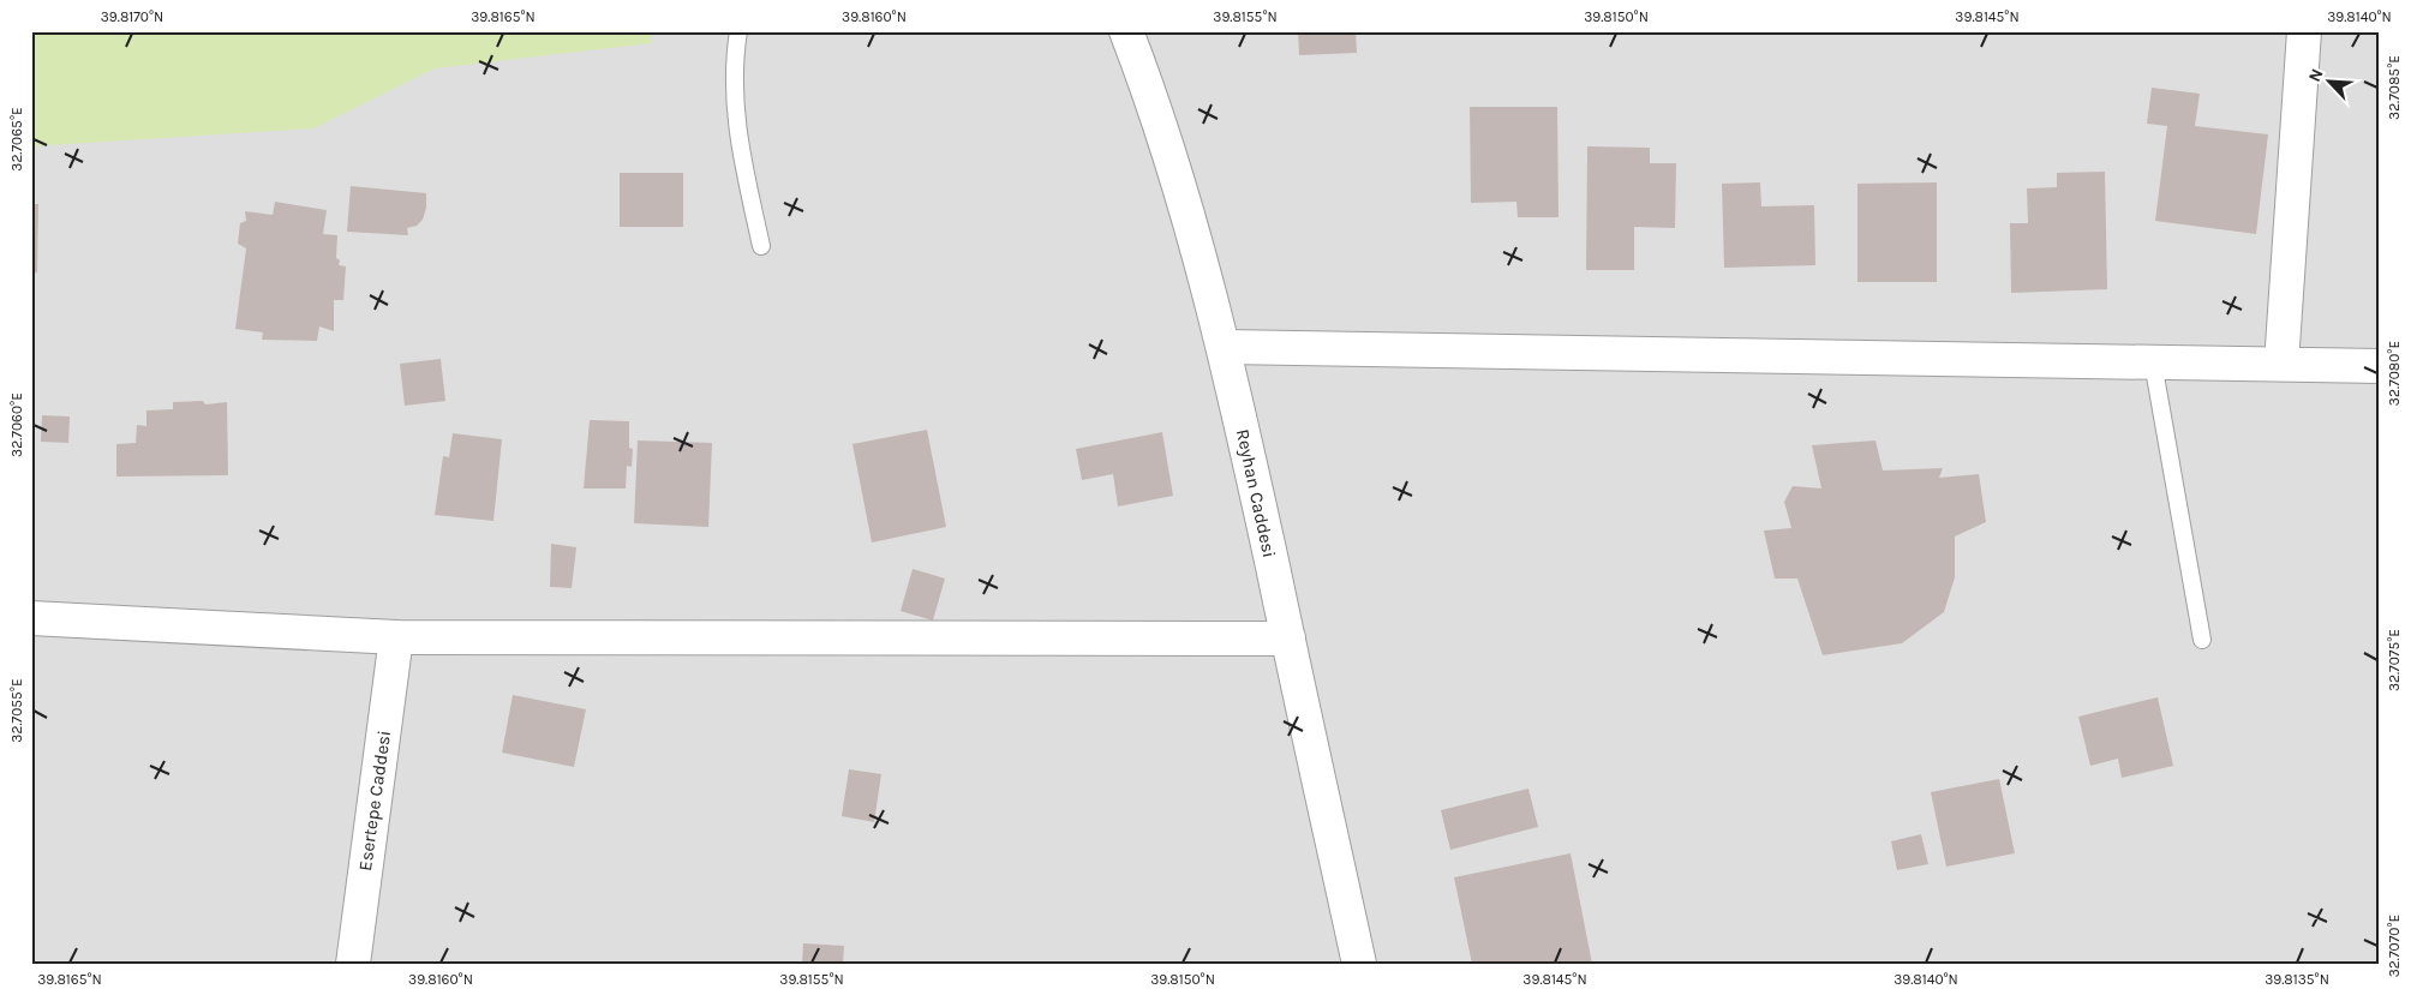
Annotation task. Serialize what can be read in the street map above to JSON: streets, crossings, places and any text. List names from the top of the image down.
{
  "streets": {
    "street": ["Reyhan Caddesi", "Esertepe Caddesi"]
  },
  "north": "top left",
  "coordinates": [
    "39.8170°N",
    "39.8165°N",
    "39.8160°N",
    "39.8155°N",
    "39.8150°N",
    "39.8145°N",
    "39.8140°N",
    "32.7085°E",
    "32.7065°E",
    "32.7080°E",
    "32.7060°E",
    "32.7075°E",
    "32.7055°E",
    "32.7070°E",
    "39.8135°N"
  ]
}
